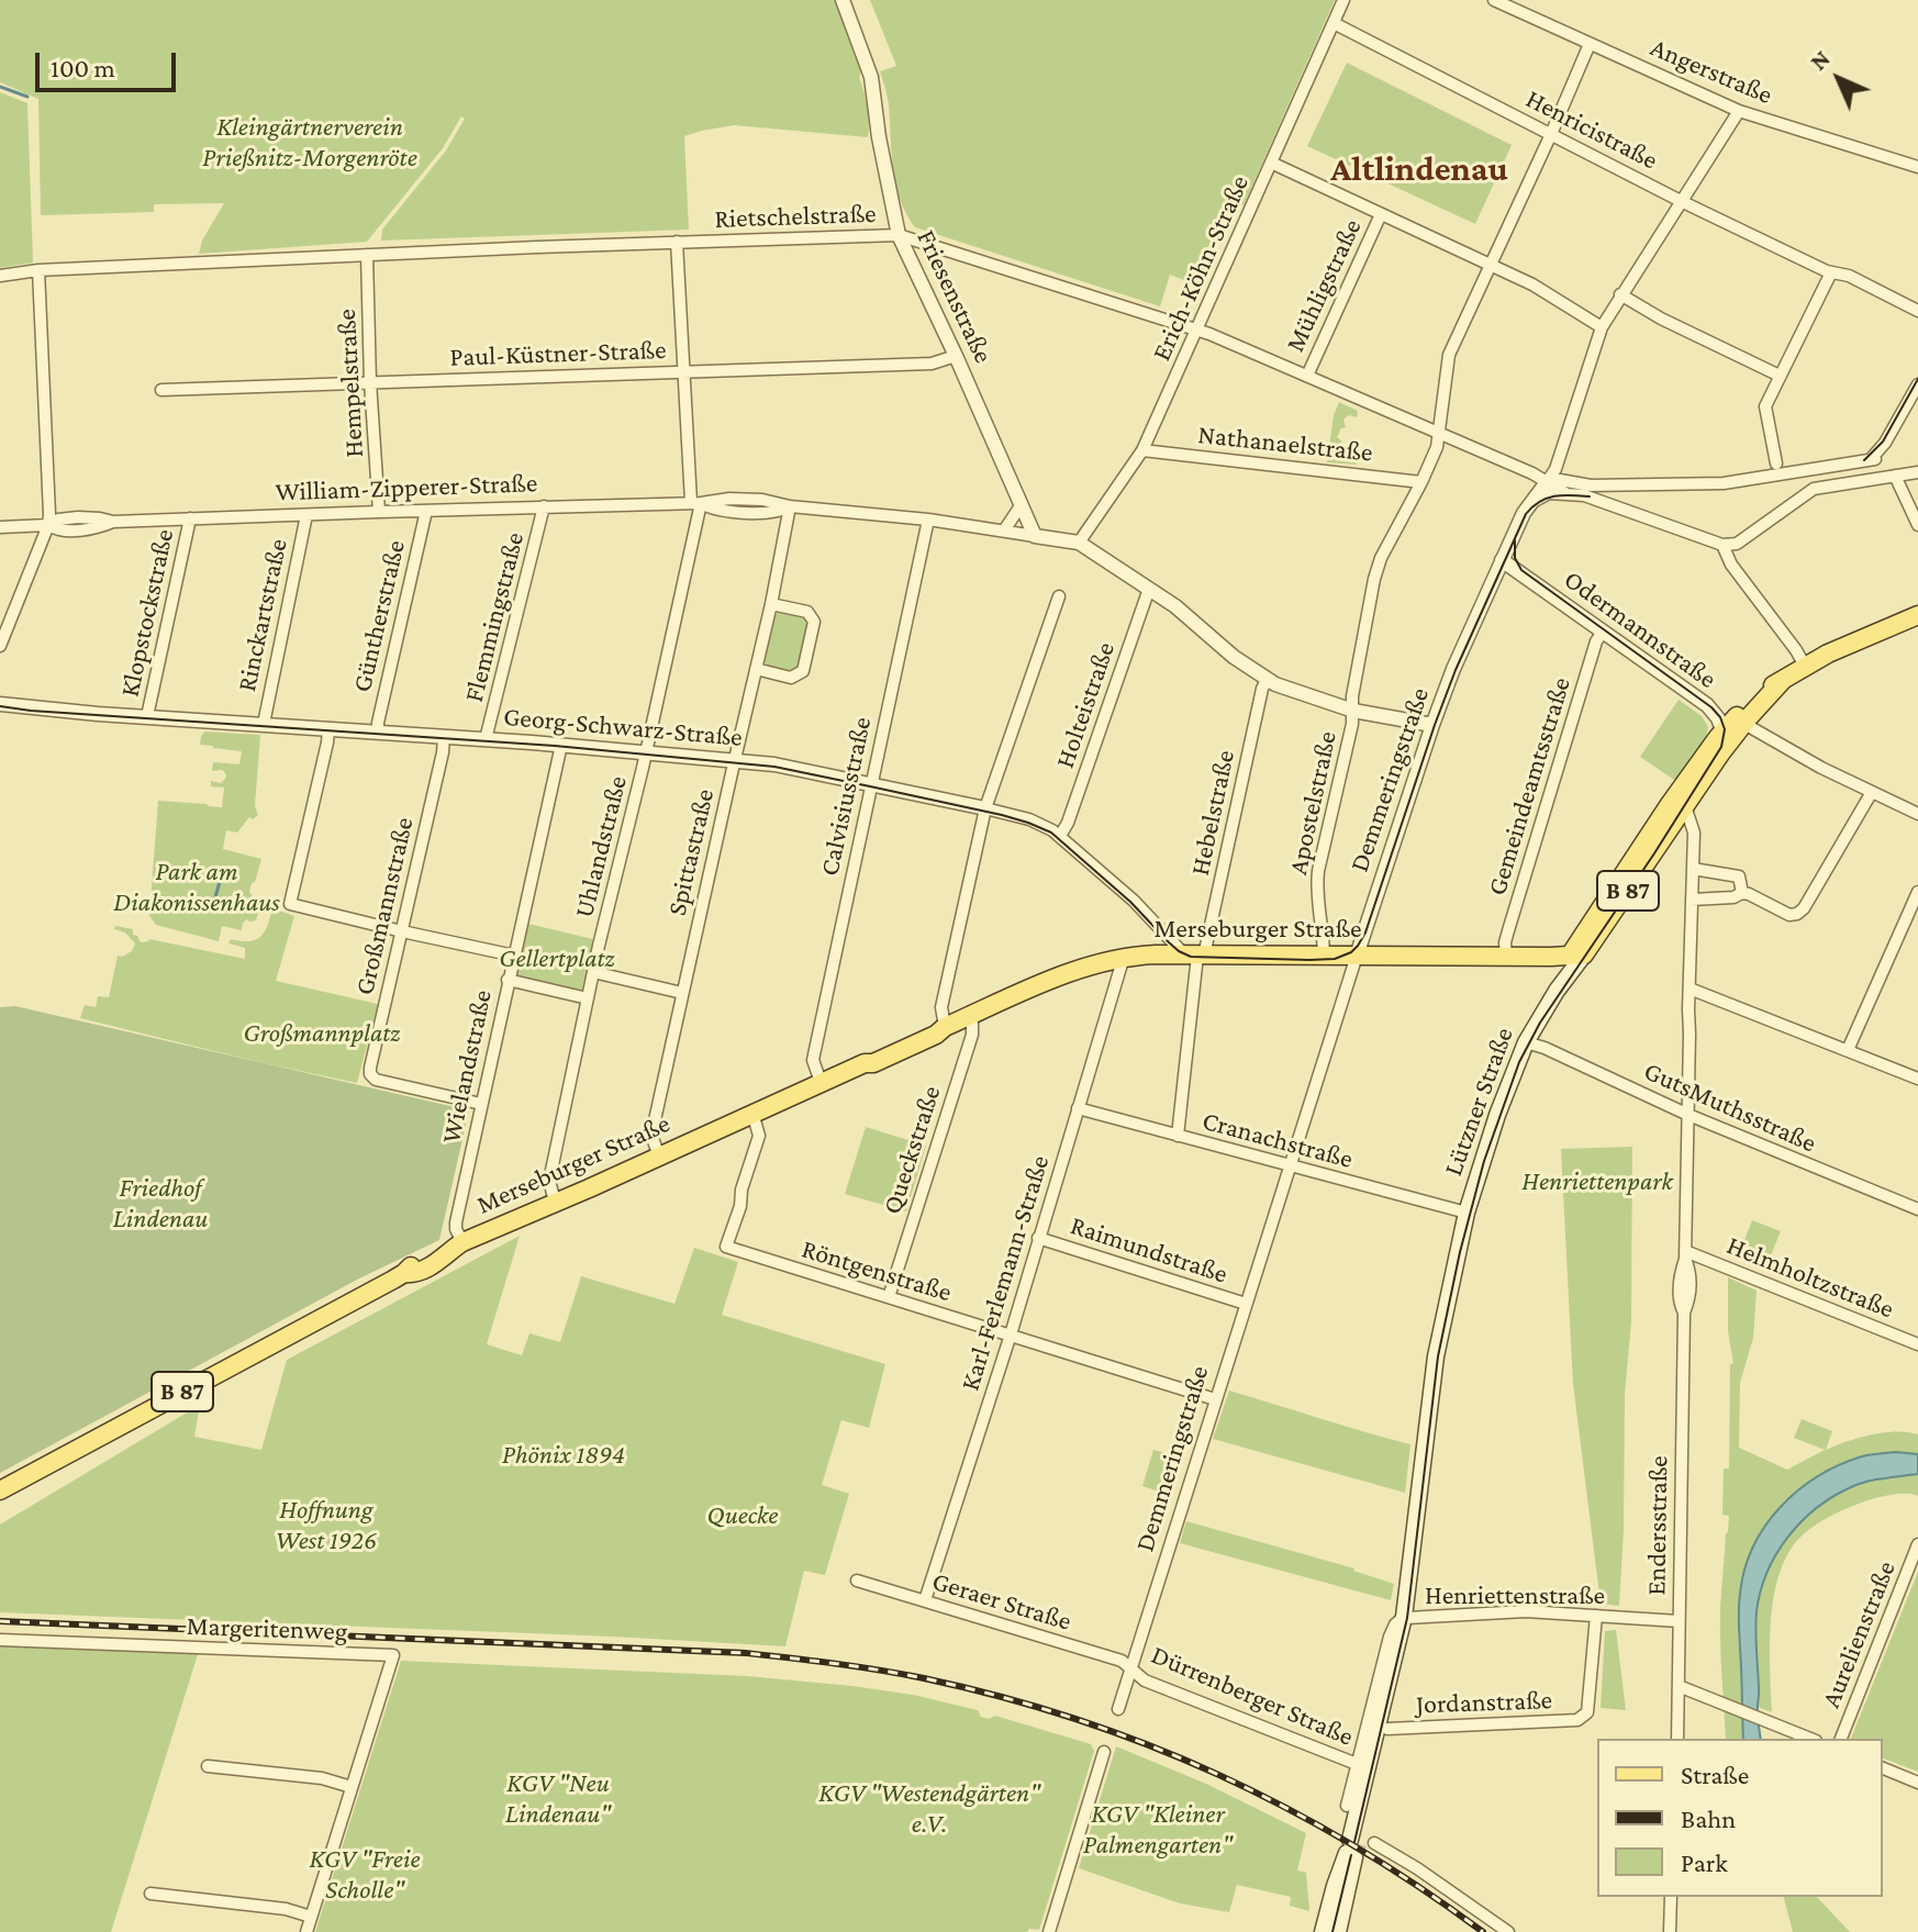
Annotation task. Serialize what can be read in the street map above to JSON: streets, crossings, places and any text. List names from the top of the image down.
{
  "streets": {
    "main road": ["B 87", "Merseburger Straße", "Lützner Straße"],
    "street": [
      "Angerstraße",
      "Henricistraße",
      "Rietschelstraße",
      "Erich-Köhn-Straße",
      "Mühligstraße",
      "Friesenstraße",
      "Paul-Küstner-Straße",
      "Hempelstraße",
      "Nathanaelstraße",
      "William-Zipperer-Straße",
      "Klopstockstraße",
      "Rinckartstraße",
      "Güntherstraße",
      "Flemmingstraße",
      "Odermannstraße",
      "Holteistraße",
      "Georg-Schwarz-Straße",
      "Demmeringstraße",
      "Gemeindeamtsstraße",
      "Calvisiusstraße",
      "Apostelstraße",
      "Hebelstraße",
      "Uhlandstraße",
      "Spittastraße",
      "Großmannstraße",
      "Wielandstraße",
      "GutsMuthsstraße",
      "Cranachstraße",
      "Queckstraße",
      "Raimundstraße",
      "Röntgenstraße",
      "Karl-Ferlemann-Straße",
      "Helmholtzstraße",
      "Endersstraße",
      "Henriettenstraße",
      "Geraer Straße",
      "Margeritenweg",
      "Aurelienstraße",
      "Dürrenberger Straße",
      "Jordanstraße"
    ]
  },
  "crossings": [
    ["Angerstraße", "Demmeringstraße"],
    ["Angerstraße", "Apostelstraße"],
    ["Henricistraße", "Erich-Köhn-Straße"],
    ["Henricistraße", "Demmeringstraße"],
    ["Henricistraße", "Apostelstraße"],
    ["Rietschelstraße", "Erich-Köhn-Straße"],
    ["Rietschelstraße", "Mühligstraße"],
    ["Rietschelstraße", "Friesenstraße"],
    ["Rietschelstraße", "Hempelstraße"],
    ["Rietschelstraße", "Demmeringstraße"],
    ["Rietschelstraße", "Apostelstraße"],
    ["Rietschelstraße", "Uhlandstraße"],
    ["Erich-Köhn-Straße", "Nathanaelstraße"],
    ["Erich-Köhn-Straße", "William-Zipperer-Straße"],
    ["Friesenstraße", "Paul-Küstner-Straße"],
    ["Friesenstraße", "William-Zipperer-Straße"],
    ["Paul-Küstner-Straße", "Hempelstraße"],
    ["Paul-Küstner-Straße", "Uhlandstraße"],
    ["Hempelstraße", "William-Zipperer-Straße"],
    ["Nathanaelstraße", "Apostelstraße"],
    ["William-Zipperer-Straße", "Klopstockstraße"],
    ["William-Zipperer-Straße", "Rinckartstraße"],
    ["William-Zipperer-Straße", "Güntherstraße"],
    ["William-Zipperer-Straße", "Flemmingstraße"],
    ["William-Zipperer-Straße", "Holteistraße"],
    ["William-Zipperer-Straße", "Demmeringstraße"],
    ["William-Zipperer-Straße", "Calvisiusstraße"],
    ["William-Zipperer-Straße", "Apostelstraße"],
    ["William-Zipperer-Straße", "Hebelstraße"],
    ["William-Zipperer-Straße", "Uhlandstraße"],
    ["William-Zipperer-Straße", "Spittastraße"],
    ["Klopstockstraße", "Georg-Schwarz-Straße"],
    ["Rinckartstraße", "Georg-Schwarz-Straße"],
    ["Güntherstraße", "Georg-Schwarz-Straße"],
    ["Flemmingstraße", "Georg-Schwarz-Straße"],
    ["Odermannstraße", "Demmeringstraße"],
    ["Odermannstraße", "Gemeindeamtsstraße"],
    ["Odermannstraße", "Lützner Straße"],
    ["Holteistraße", "Georg-Schwarz-Straße"],
    ["Georg-Schwarz-Straße", "Calvisiusstraße"],
    ["Georg-Schwarz-Straße", "Hebelstraße"],
    ["Georg-Schwarz-Straße", "Uhlandstraße"],
    ["Georg-Schwarz-Straße", "Spittastraße"],
    ["Georg-Schwarz-Straße", "Großmannstraße"],
    ["Georg-Schwarz-Straße", "Merseburger Straße"],
    ["Georg-Schwarz-Straße", "Wielandstraße"],
    ["Demmeringstraße", "Merseburger Straße"],
    ["Demmeringstraße", "Cranachstraße"],
    ["Demmeringstraße", "Raimundstraße"],
    ["Demmeringstraße", "Röntgenstraße"],
    ["Demmeringstraße", "Geraer Straße"],
    ["Demmeringstraße", "Dürrenberger Straße"],
    ["Gemeindeamtsstraße", "Merseburger Straße"],
    ["Calvisiusstraße", "Merseburger Straße"],
    ["Apostelstraße", "Merseburger Straße"],
    ["Hebelstraße", "Merseburger Straße"],
    ["Hebelstraße", "Cranachstraße"],
    ["Uhlandstraße", "Merseburger Straße"],
    ["Spittastraße", "Merseburger Straße"],
    ["Großmannstraße", "Wielandstraße"],
    ["Merseburger Straße", "Wielandstraße"],
    ["Merseburger Straße", "Lützner Straße"],
    ["Merseburger Straße", "Queckstraße"],
    ["Merseburger Straße", "Röntgenstraße"],
    ["Merseburger Straße", "Karl-Ferlemann-Straße"],
    ["Lützner Straße", "GutsMuthsstraße"],
    ["Lützner Straße", "Cranachstraße"],
    ["Lützner Straße", "Endersstraße"],
    ["Lützner Straße", "Henriettenstraße"],
    ["Lützner Straße", "Dürrenberger Straße"],
    ["Lützner Straße", "Jordanstraße"],
    ["GutsMuthsstraße", "Endersstraße"],
    ["Cranachstraße", "Karl-Ferlemann-Straße"],
    ["Queckstraße", "Röntgenstraße"],
    ["Raimundstraße", "Karl-Ferlemann-Straße"],
    ["Röntgenstraße", "Karl-Ferlemann-Straße"],
    ["Karl-Ferlemann-Straße", "Geraer Straße"],
    ["Helmholtzstraße", "Endersstraße"],
    ["Endersstraße", "Henriettenstraße"],
    ["Henriettenstraße", "Jordanstraße"],
    ["Geraer Straße", "Dürrenberger Straße"]
  ],
  "districts": ["Altlindenau"],
  "parks": [
    "Kleingärtnerverein Prießnitz-Morgenröte",
    "Park am Diakonissenhaus",
    "Gellertplatz",
    "Großmannplatz",
    "Henriettenpark",
    "Friedhof Lindenau",
    "Phönix 1894",
    "Hoffnung West 1926",
    "Quecke",
    "KGV \"Neu Lindenau\"",
    "KGV \"Westendgärten\" e.V.",
    "KGV \"Kleiner Palmengarten\"",
    "KGV \"Freie Scholle\""
  ],
  "legend": ["Straße", "Bahn", "Park"],
  "scale_bar": "100 m",
  "north": "top left"
}
